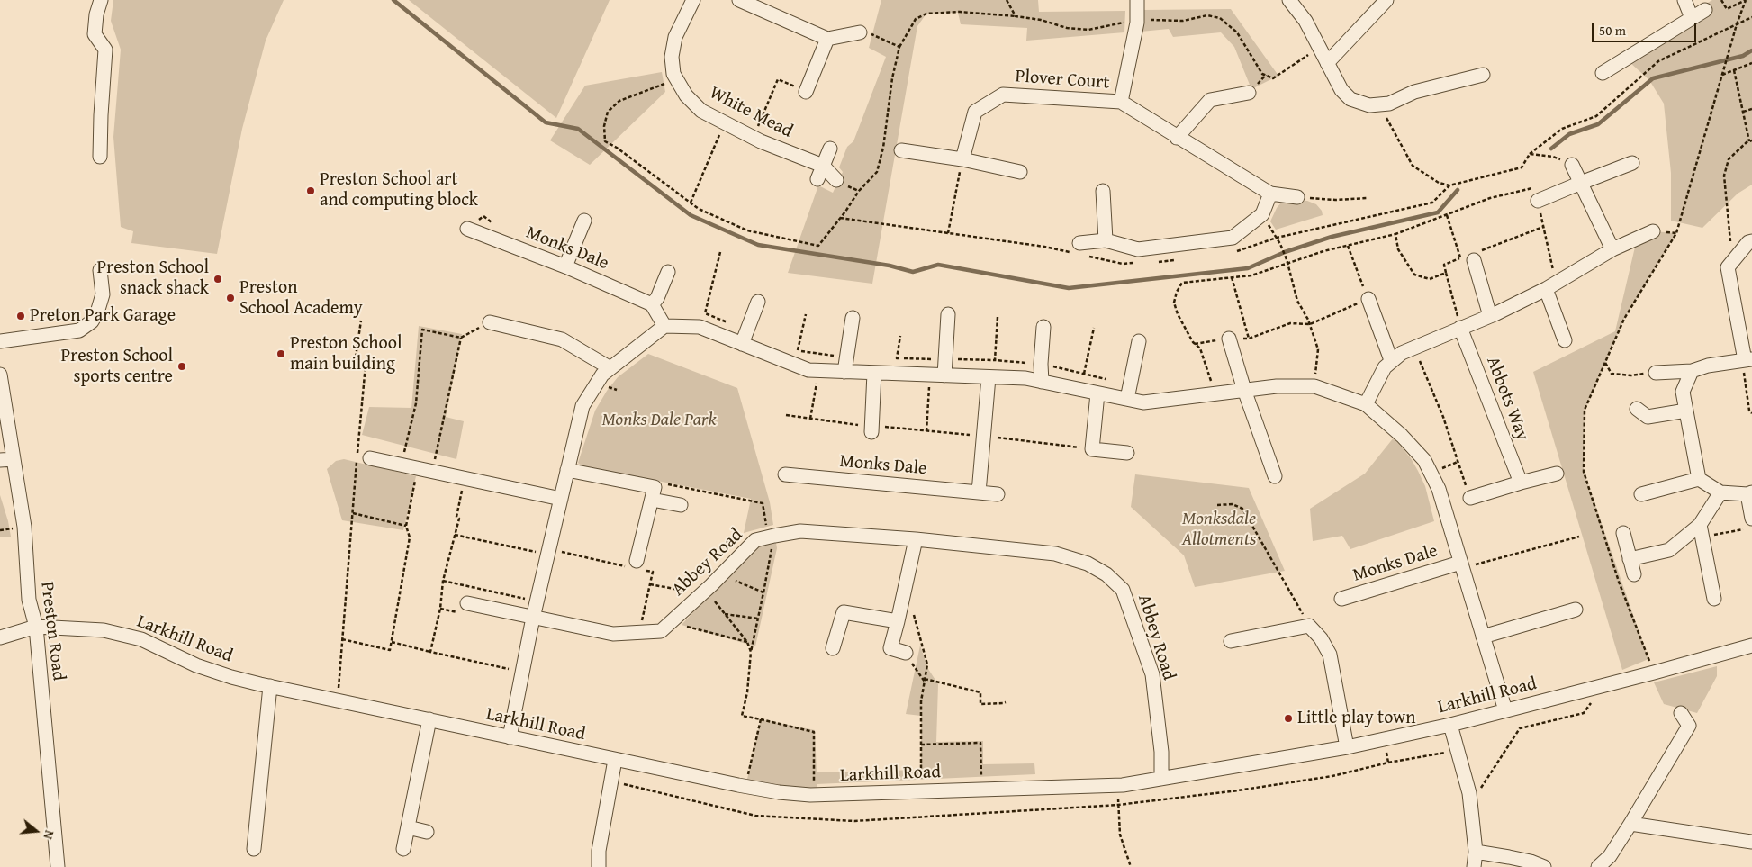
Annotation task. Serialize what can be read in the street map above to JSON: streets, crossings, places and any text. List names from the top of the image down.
{
  "streets": {
    "street": [
      "Plover Court",
      "White Mead",
      "Monks Dale",
      "Abbots Way",
      "Abbey Road",
      "Preston Road",
      "Larkhill Road"
    ]
  },
  "crossings": [
    ["Monks Dale", "Larkhill Road"],
    ["Abbey Road", "Larkhill Road"],
    ["Preston Road", "Larkhill Road"]
  ],
  "parks": ["Monks Dale Park", "Monksdale Allotments"],
  "places": [
    "Preston School art and computing block",
    "Preston School snack shack",
    "Preston School Academy",
    "Preton Park Garage",
    "Preston School main building",
    "Preston School sports centre",
    "Little play town"
  ],
  "scale_bar": "50 m",
  "north": "right"
}
